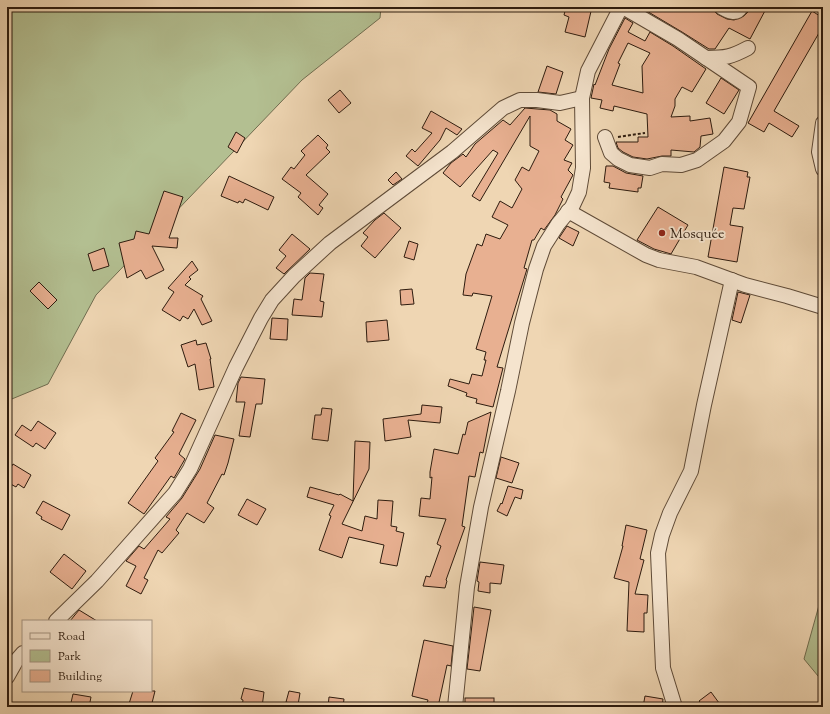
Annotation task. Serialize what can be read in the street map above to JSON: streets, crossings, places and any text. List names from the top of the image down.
{
  "places": ["Mosquée"],
  "legend": ["Road", "Park", "Building"]
}
